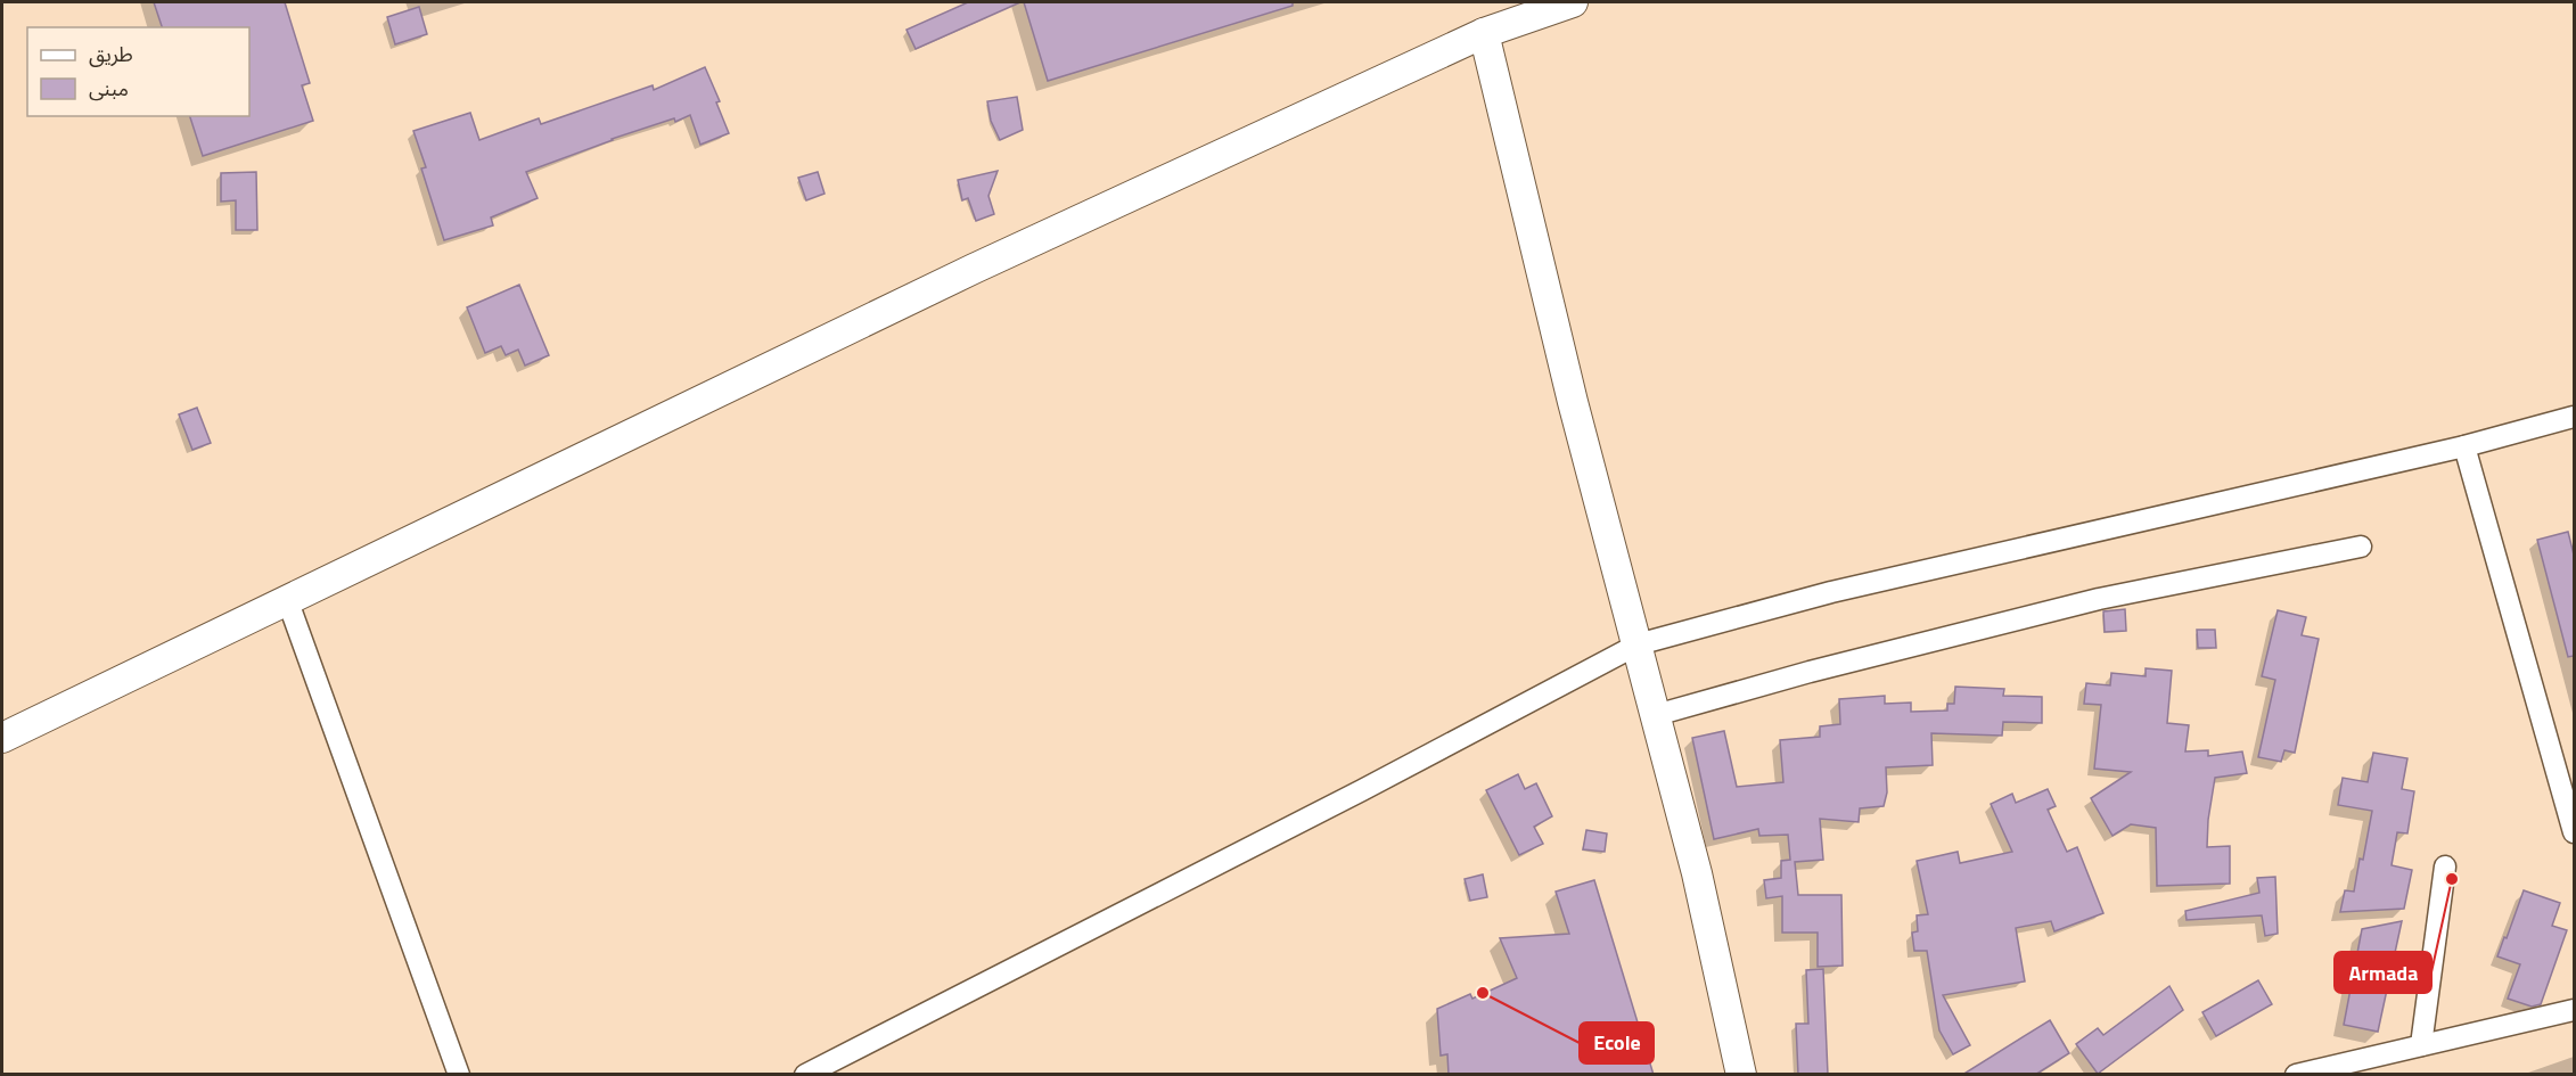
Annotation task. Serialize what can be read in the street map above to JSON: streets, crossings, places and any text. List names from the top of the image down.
{
  "places": ["Armada", "Ecole"],
  "legend": ["طريق", "مبنى"]
}
